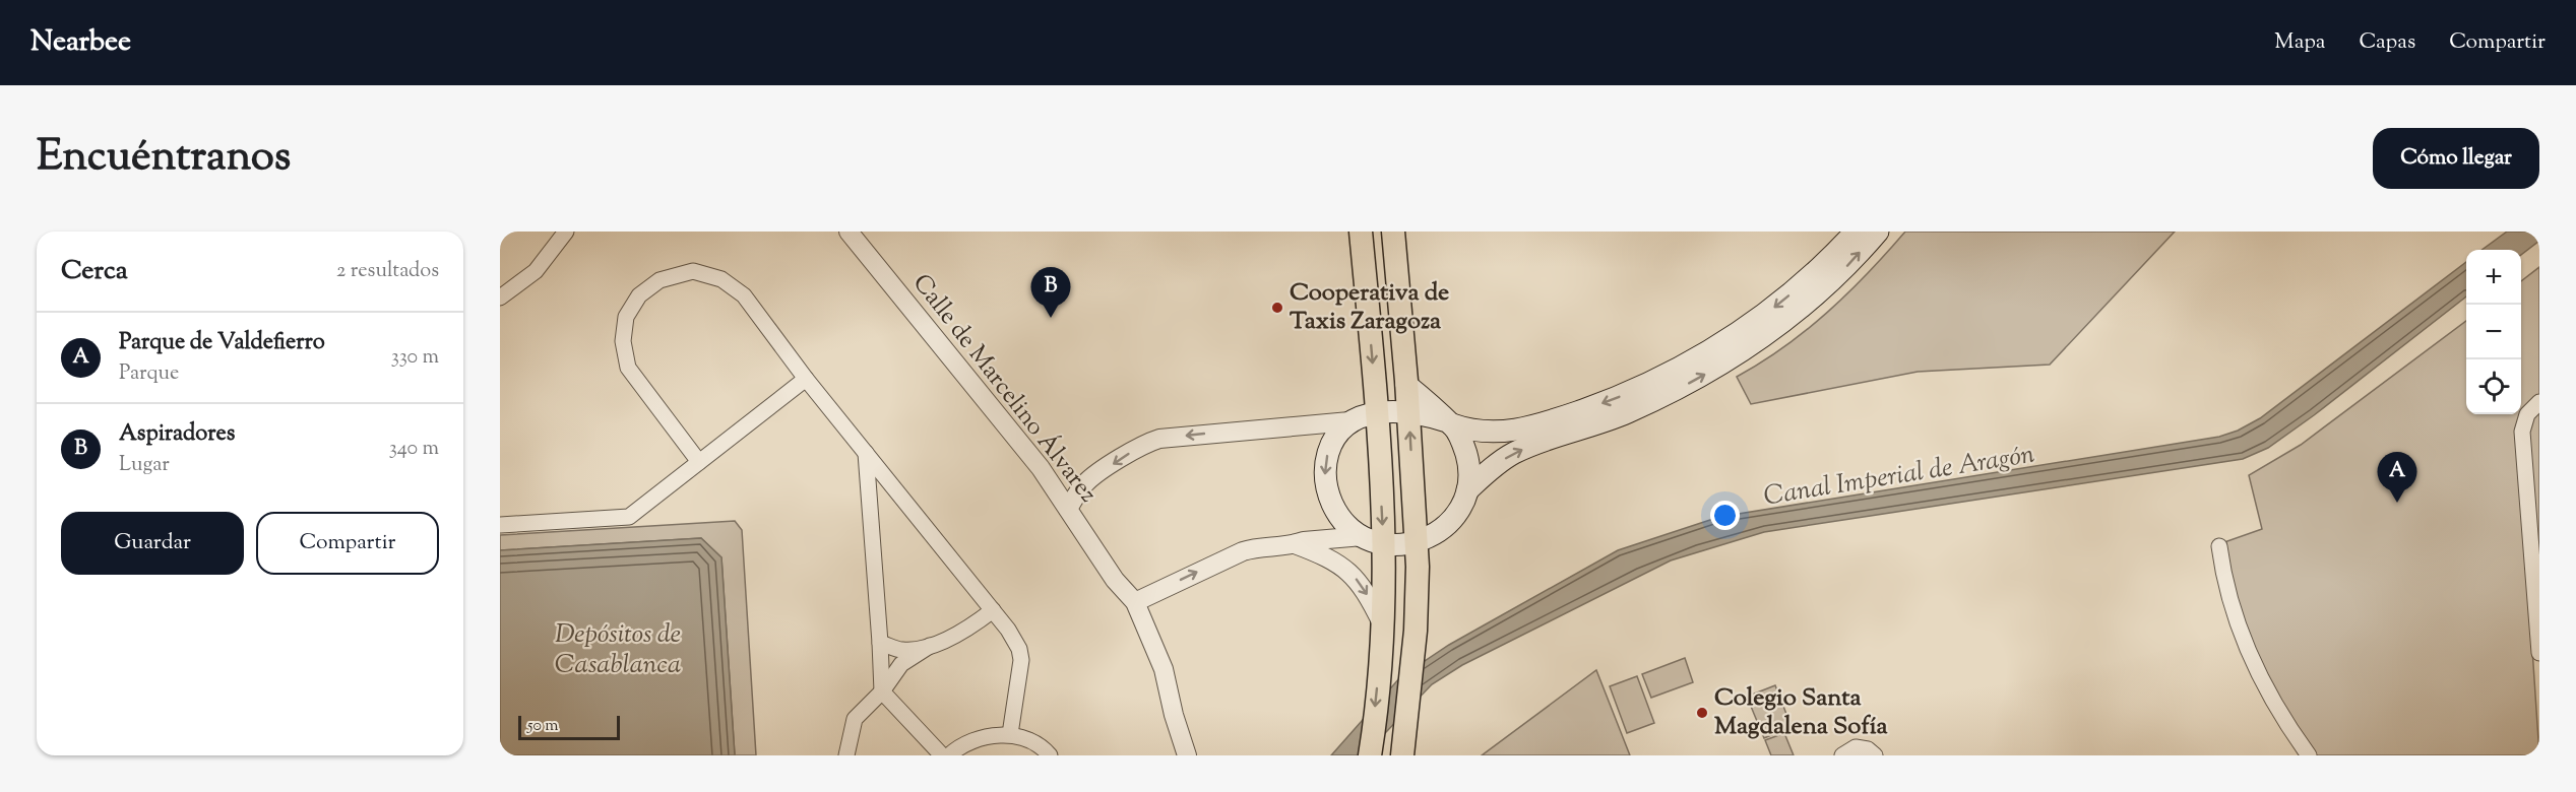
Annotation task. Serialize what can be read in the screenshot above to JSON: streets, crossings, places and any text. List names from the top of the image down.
{
  "streets": {
    "street": ["Calle de Marcelino Álvarez"]
  },
  "water": ["Canal Imperial de Aragón", "Depósitos de Casablanca"],
  "places": ["Cooperativa de Taxis Zaragoza", "Colegio Santa Magdalena Sofía"],
  "scale_bar": "50 m",
  "page": {
    "header": "Nearbee",
    "nav": ["Mapa", "Capas", "Compartir"],
    "title": "Encuéntranos",
    "buttons": [
      "Cómo llegar",
      ["Guardar", "Compartir"]
    ],
    "heading": ["Cerca", "2 resultados"],
    "map_buttons": ["+", "−"],
    "pins": ["B", "A"],
    "list": [
      {
        "mark": "A",
        "name": "Parque de Valdefierro",
        "note": "Parque",
        "value": "330 m"
      },
      {
        "mark": "B",
        "name": "Aspiradores",
        "note": "Lugar",
        "value": "340 m"
      }
    ],
    "scale": "50 m"
  }
}
